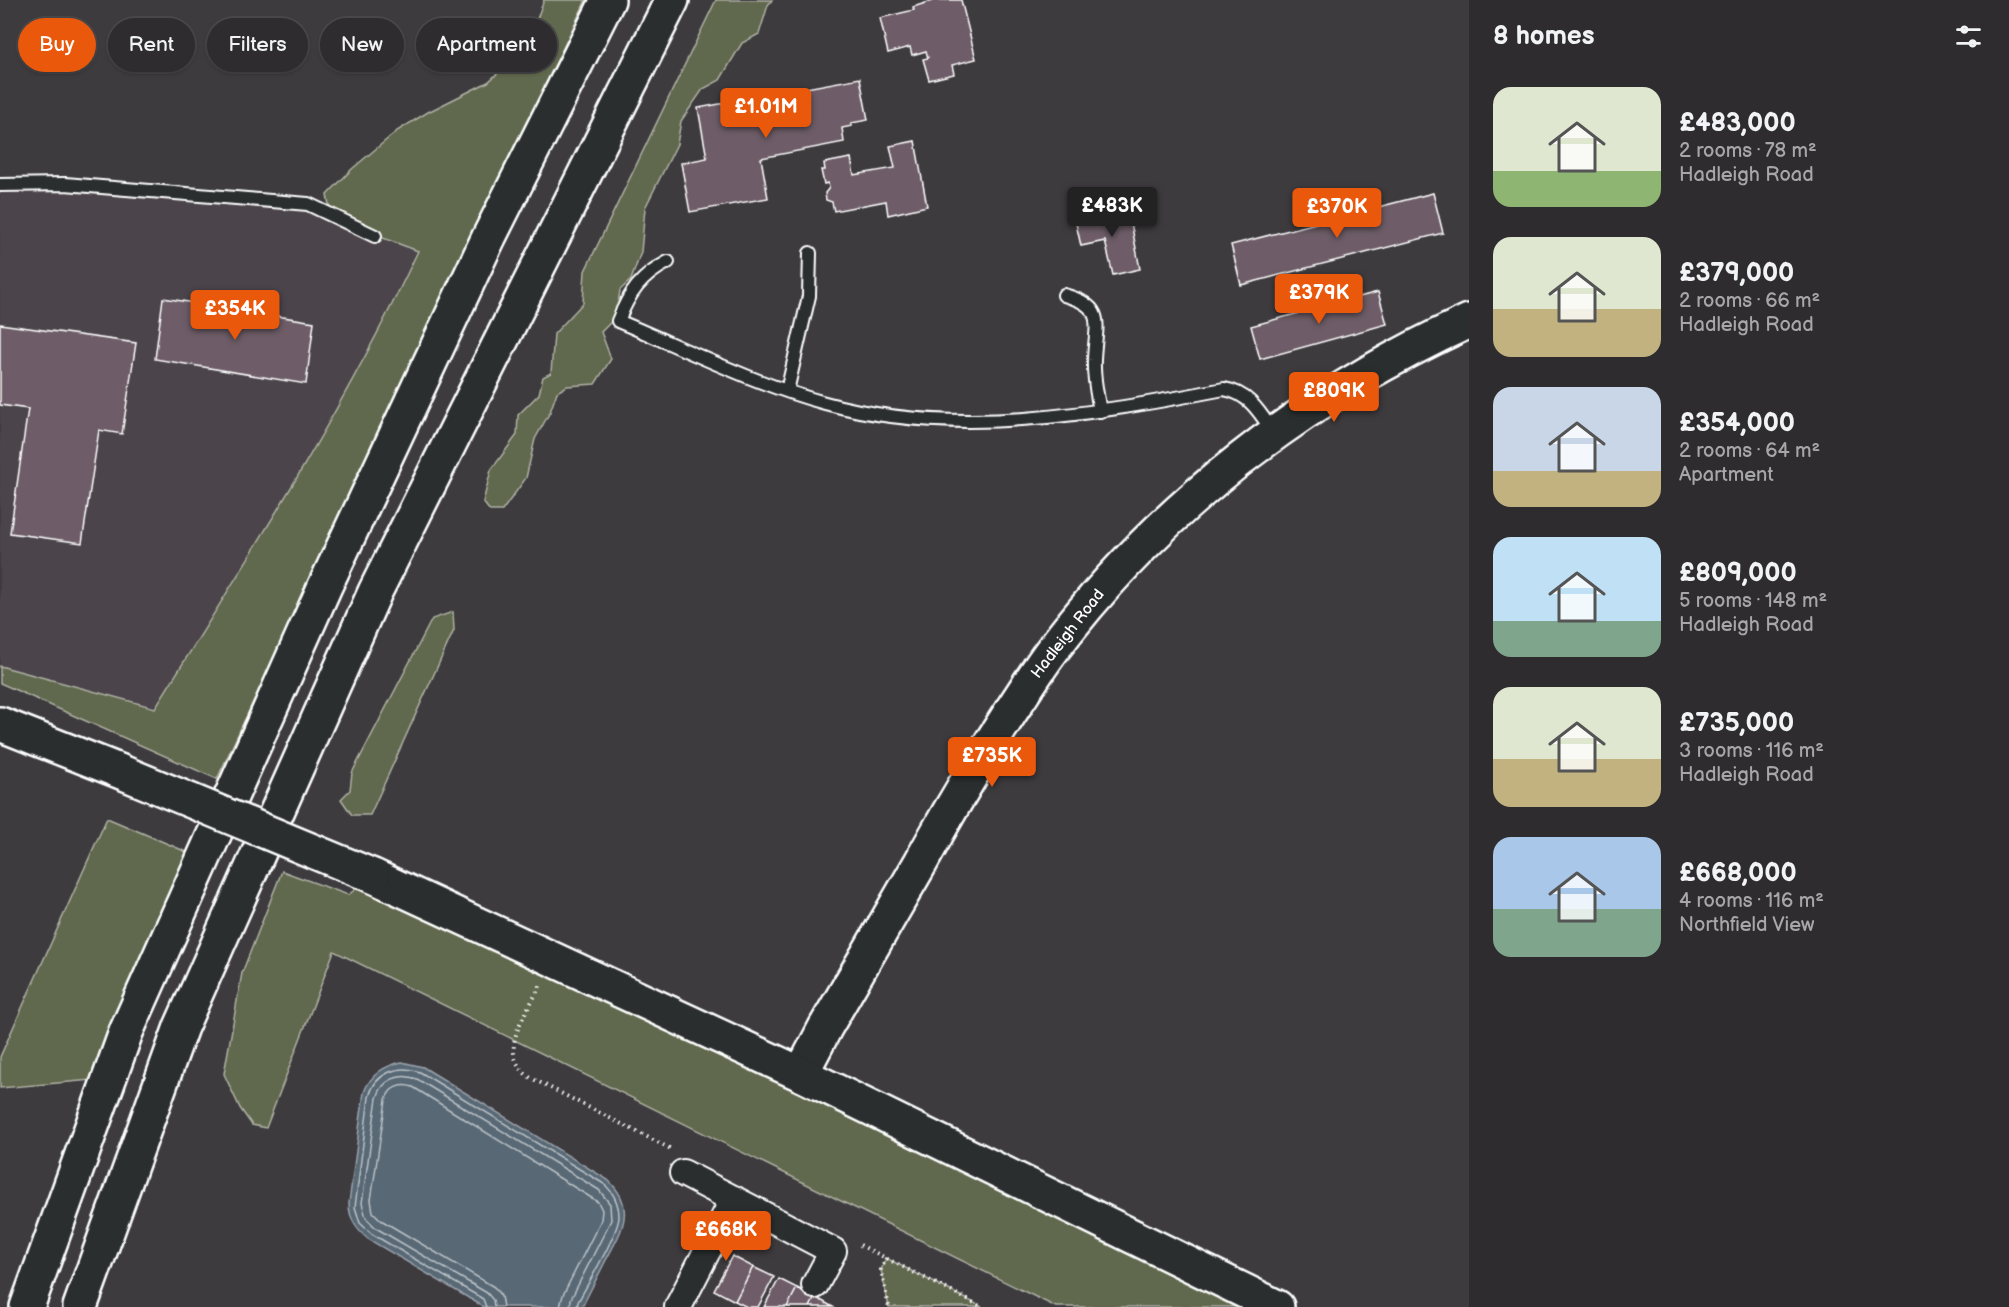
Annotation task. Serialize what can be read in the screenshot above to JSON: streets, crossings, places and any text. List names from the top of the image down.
{
  "streets": {
    "main road": ["Hadleigh Road"]
  },
  "page": {
    "heading": "8 homes",
    "chip": [
      "Buy",
      "Rent",
      "Filters",
      "New",
      "Apartment"
    ],
    "list": [
      {
        "name": "£483,000",
        "note": "2 rooms · 78 m² · Hadleigh Road"
      },
      {
        "name": "£379,000",
        "note": "2 rooms · 66 m² · Hadleigh Road"
      },
      {
        "name": "£354,000",
        "note": "2 rooms · 64 m² · Apartment"
      },
      {
        "name": "£809,000",
        "note": "5 rooms · 148 m² · Hadleigh Road"
      },
      {
        "name": "£735,000",
        "note": "3 rooms · 116 m² · Hadleigh Road"
      },
      {
        "name": "£668,000",
        "note": "4 rooms · 116 m² · Northfield View"
      }
    ],
    "price": [
      "£1.01M",
      "£483K",
      "£370K",
      "£379K",
      "£354K",
      "£809K",
      "£735K",
      "£668K"
    ]
  }
}
